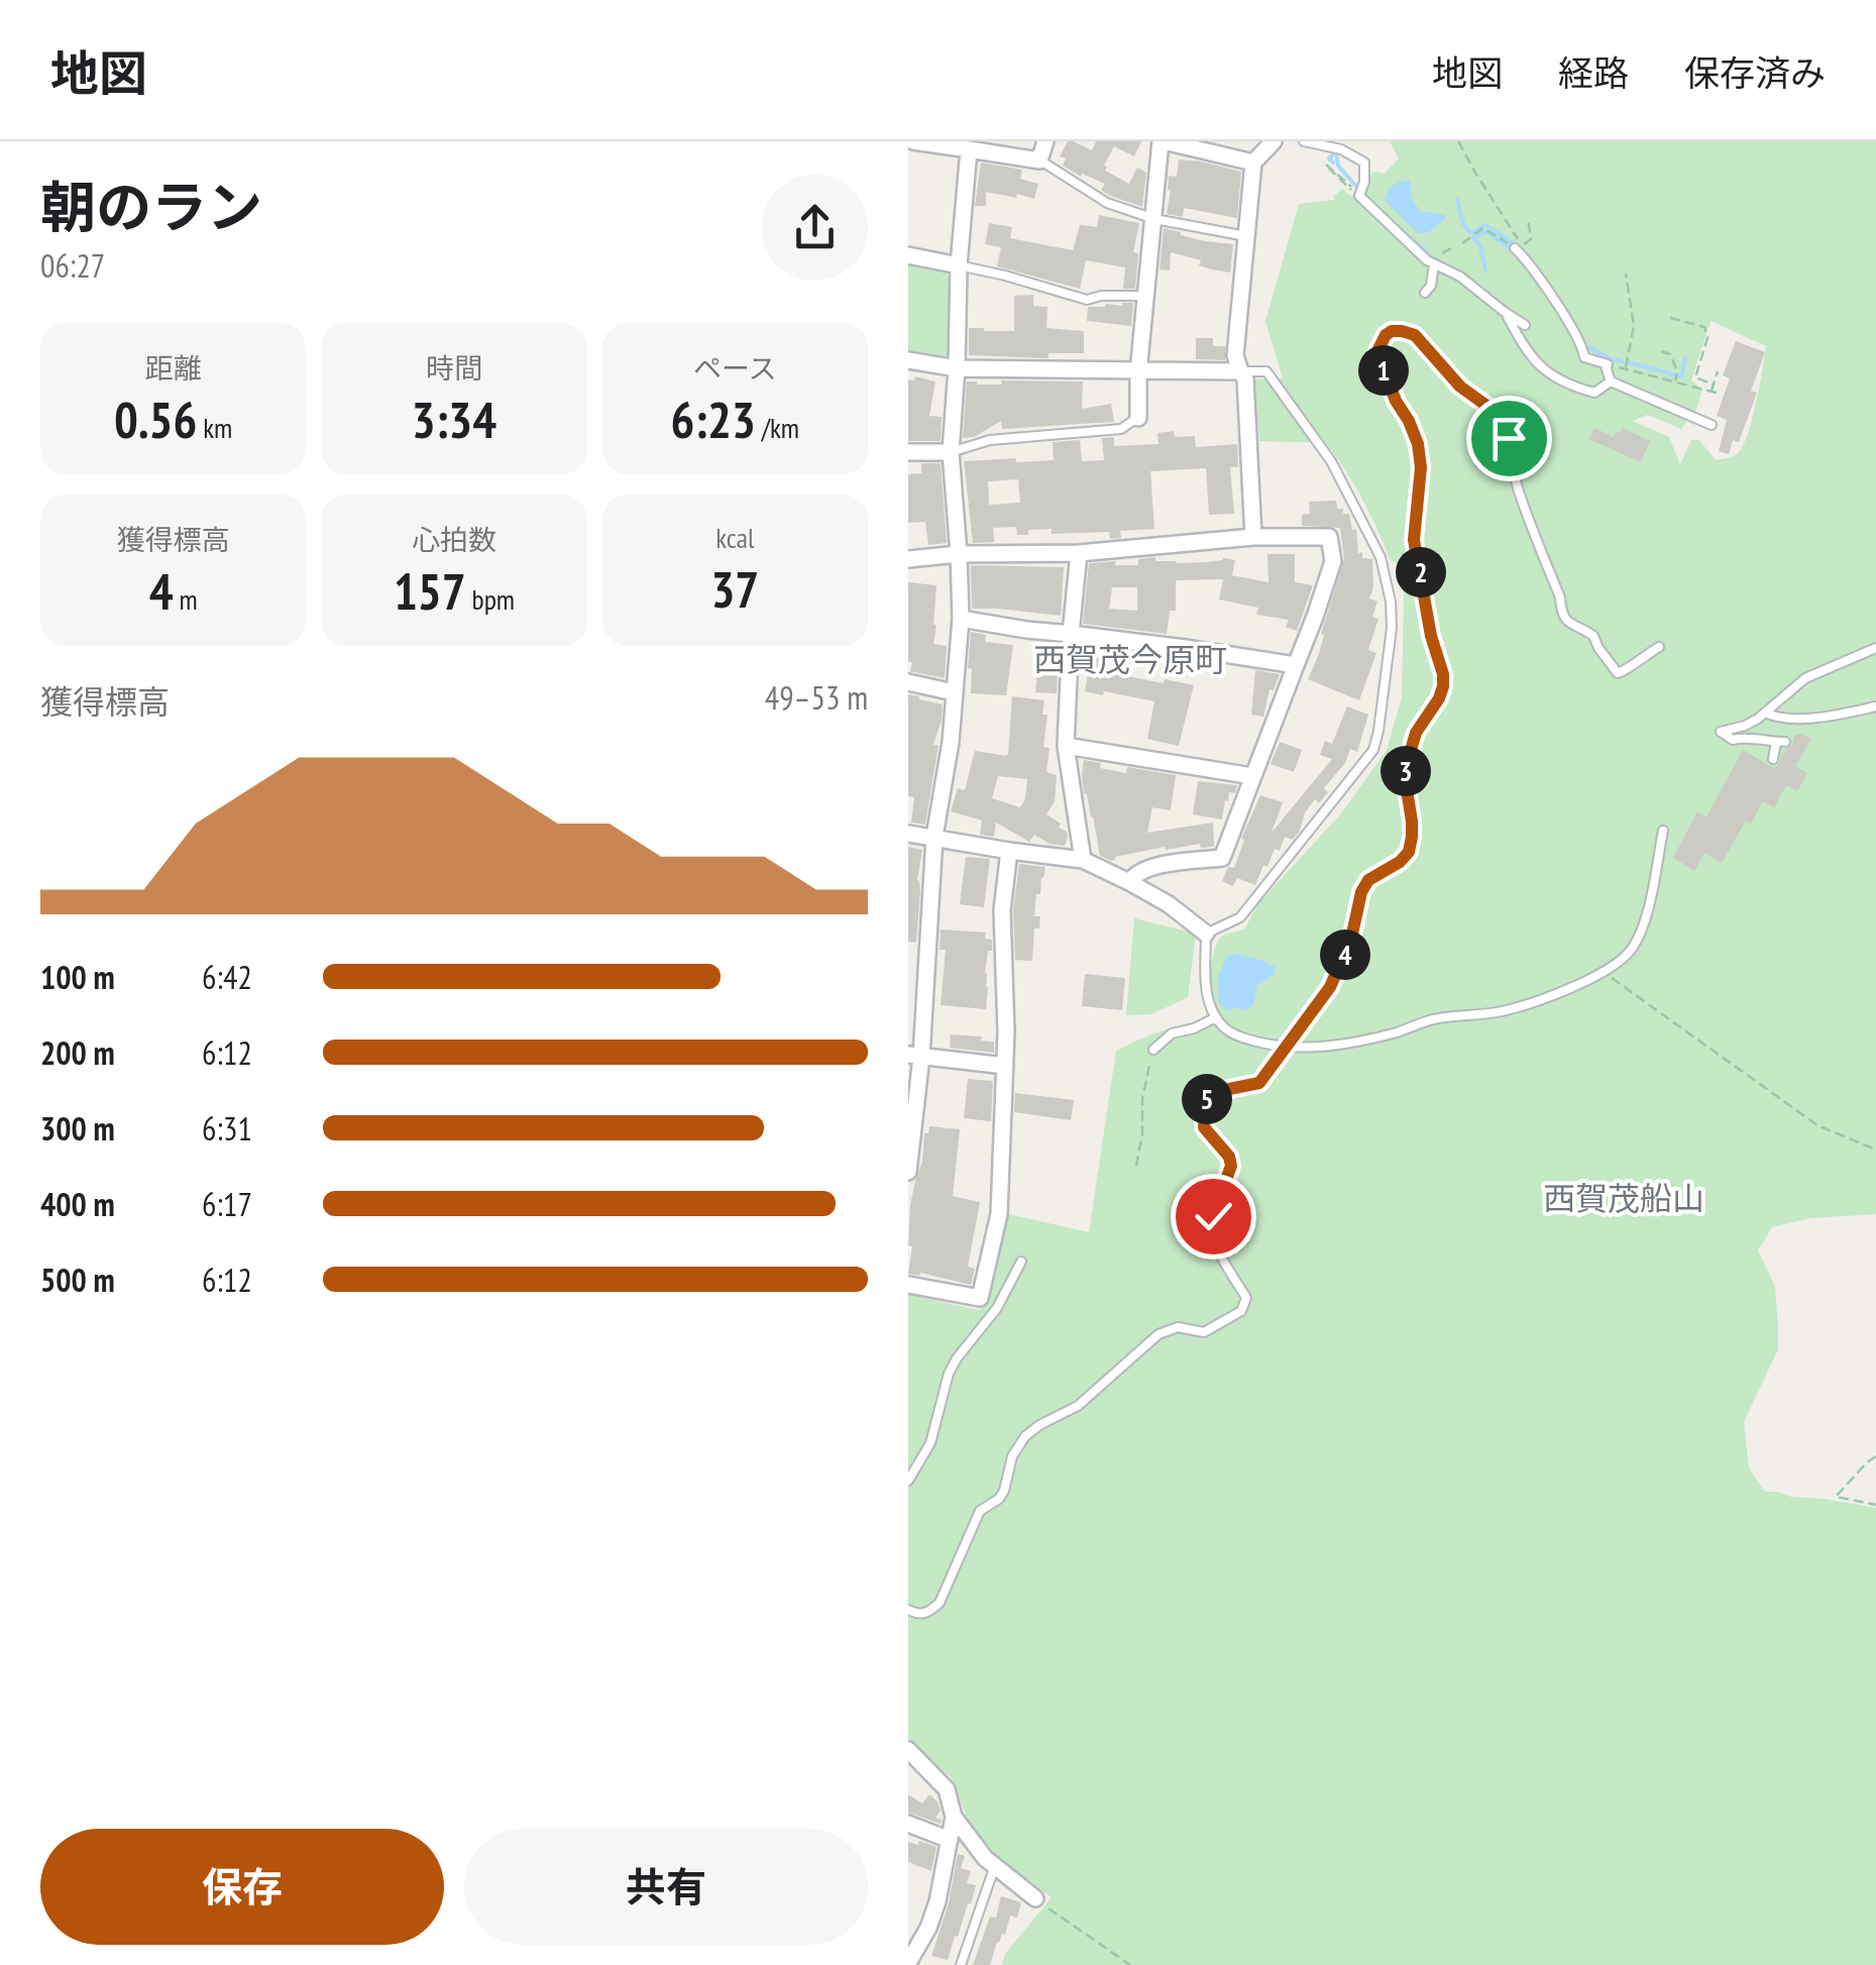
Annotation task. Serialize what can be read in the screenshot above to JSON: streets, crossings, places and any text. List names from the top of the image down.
{
  "districts": ["西賀茂今原町", "西賀茂船山"],
  "page": {
    "header": "地図",
    "nav": ["地図", "経路", "保存済み"],
    "heading": ["朝のラン", "06:27"],
    "stats": [
      ["距離", "0.56 km"],
      ["時間", "3:34"],
      ["ペース", "6:23 /km"],
      ["獲得標高", "4 m"],
      ["心拍数", "157 bpm"],
      ["kcal", "37"]
    ],
    "pins": [
      "1",
      "2",
      "3",
      "4",
      "5"
    ],
    "chart": ["獲得標高", "49–53 m"],
    "list": [
      {
        "name": "100 m",
        "note": "6:42"
      },
      {
        "name": "200 m",
        "note": "6:12"
      },
      {
        "name": "300 m",
        "note": "6:31"
      },
      {
        "name": "400 m",
        "note": "6:17"
      },
      {
        "name": "500 m",
        "note": "6:12"
      }
    ],
    "buttons": ["保存", "共有"]
  }
}
